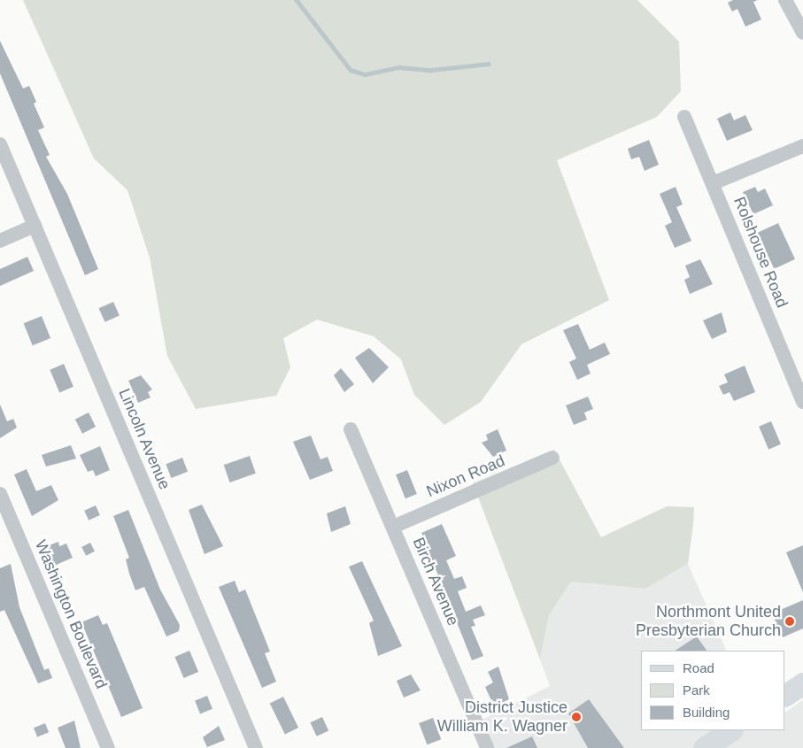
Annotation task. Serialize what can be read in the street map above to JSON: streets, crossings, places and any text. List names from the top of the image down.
{
  "streets": {
    "street": [
      "Rolshouse Road",
      "Lincoln Avenue",
      "Nixon Road",
      "Birch Avenue",
      "Washington Boulevard"
    ]
  },
  "crossings": [
    ["Nixon Road", "Birch Avenue"]
  ],
  "places": ["Northmont United Presbyterian Church", "District Justice William K. Wagner"],
  "legend": ["Road", "Park", "Building"]
}
